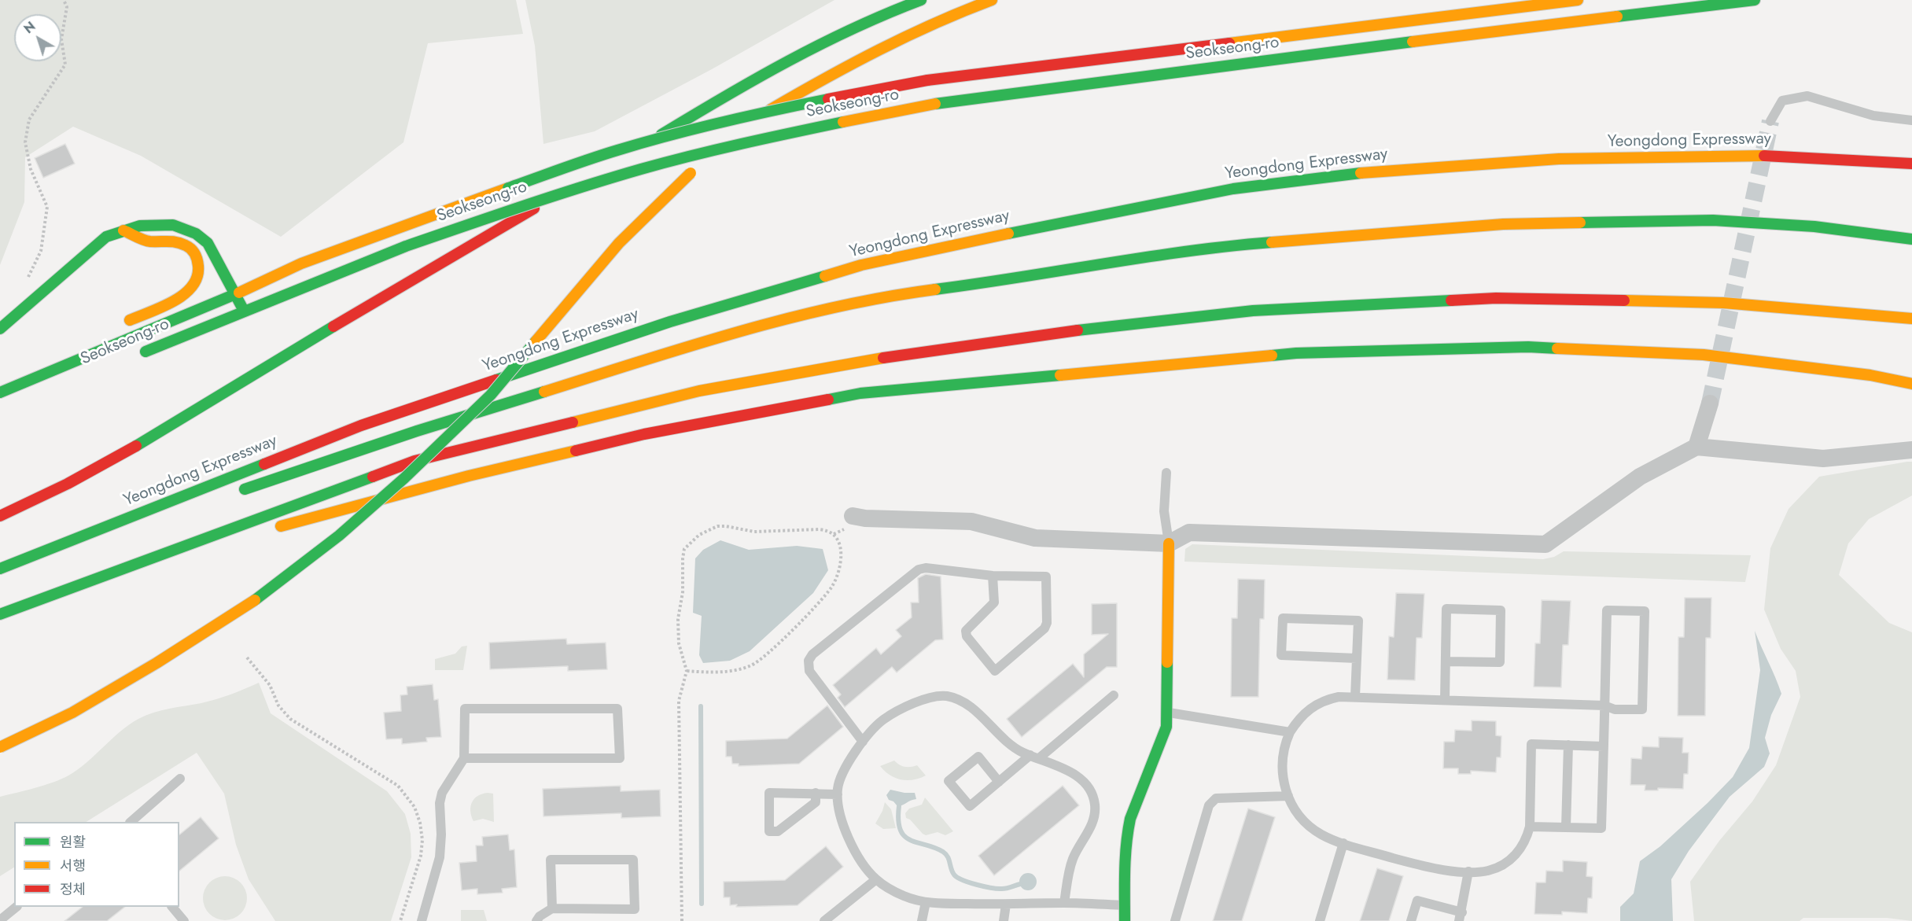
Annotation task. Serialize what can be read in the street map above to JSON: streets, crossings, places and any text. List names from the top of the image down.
{
  "streets": {
    "main road": ["Seokseong-ro", "Yeongdong Expressway"]
  },
  "legend": ["원활", "서행", "정체"],
  "north": "top left"
}
